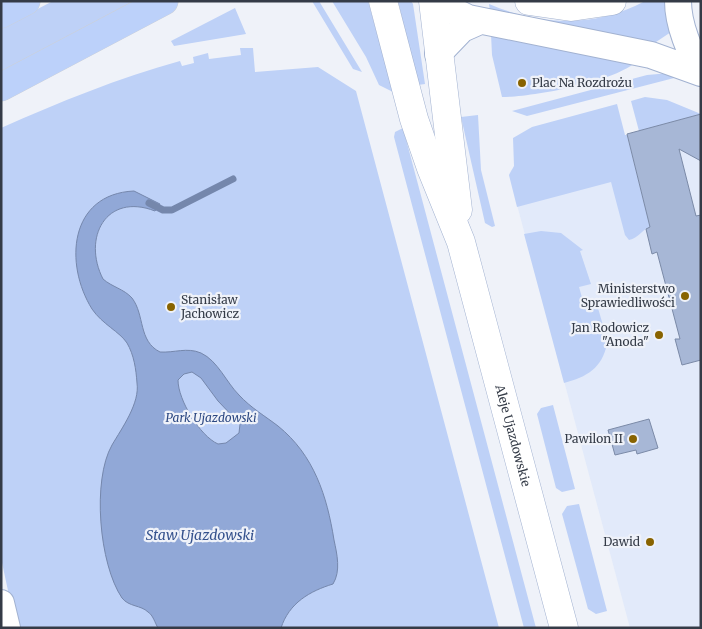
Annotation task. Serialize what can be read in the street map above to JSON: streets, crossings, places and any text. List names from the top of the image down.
{
  "streets": {
    "street": ["Aleje Ujazdowskie"]
  },
  "water": ["Staw Ujazdowski"],
  "parks": ["Park Ujazdowski"],
  "places": [
    "Plac Na Rozdrożu",
    "Ministerstwo Sprawiedliwości",
    "Stanisław Jachowicz",
    "Jan Rodowicz \"Anoda\"",
    "Pawilon II",
    "Dawid"
  ]
}
